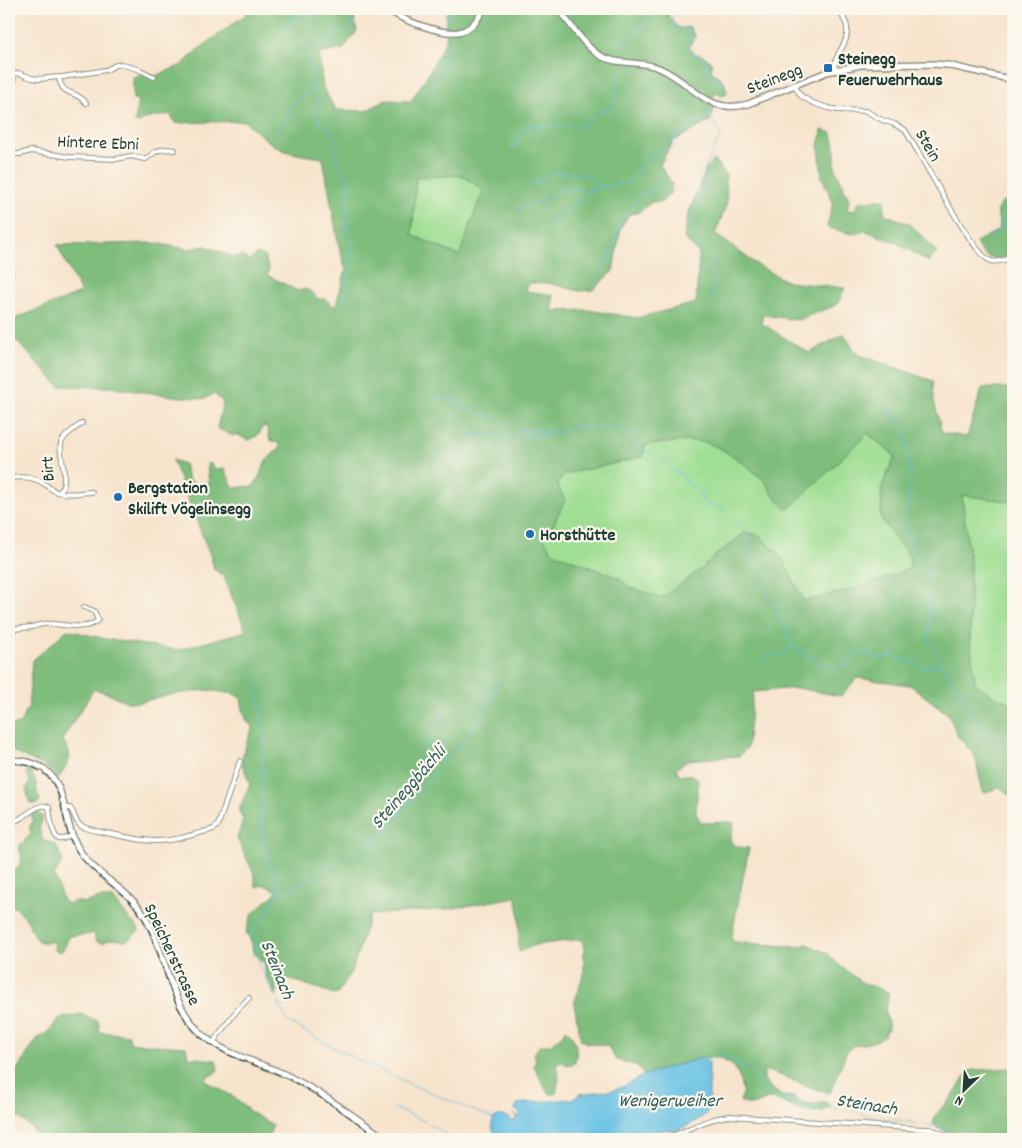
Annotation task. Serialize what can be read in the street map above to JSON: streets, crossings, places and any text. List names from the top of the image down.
{
  "streets": {
    "main road": ["Steinegg", "Speicherstrasse"],
    "street": ["Hintere Ebni", "Stein", "Birt"]
  },
  "crossings": [
    ["Steinegg", "Stein"]
  ],
  "water": ["Steineggbächli", "Steinach", "Wenigerweiher"],
  "places": {
    "transit": ["Steinegg Feuerwehrhaus"],
    "other": ["Bergstation Skilift Vögelinsegg", "Horsthütte"]
  },
  "north": "bottom left"
}
